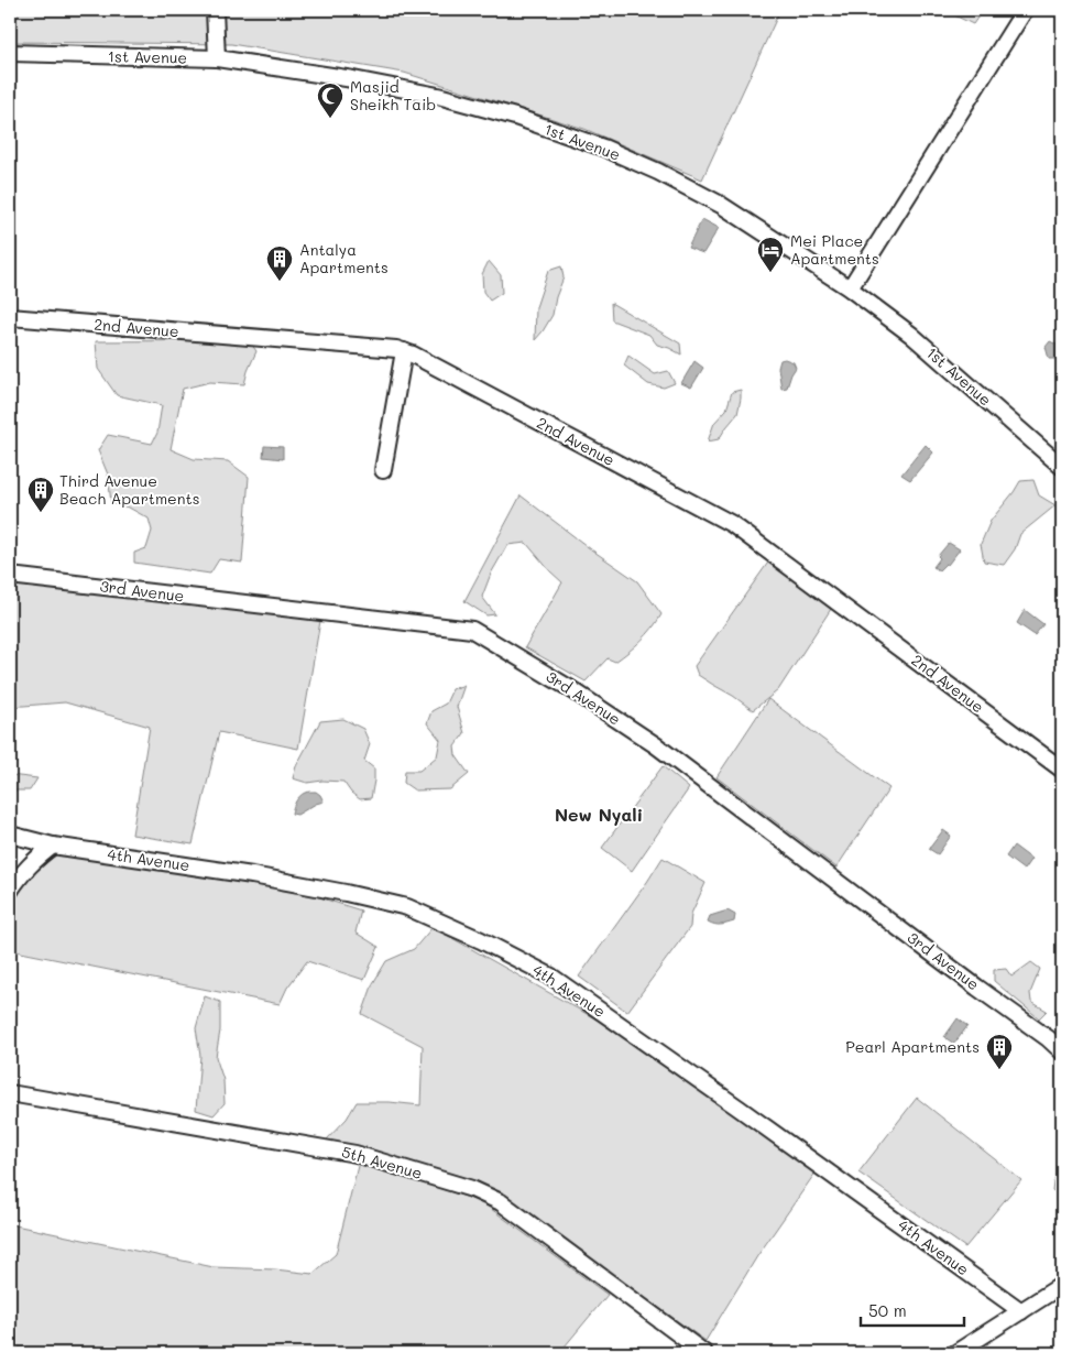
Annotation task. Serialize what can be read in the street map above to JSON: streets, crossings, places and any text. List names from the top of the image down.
{
  "streets": {
    "street": [
      "1st Avenue",
      "2nd Avenue",
      "3rd Avenue",
      "4th Avenue",
      "5th Avenue"
    ]
  },
  "districts": ["New Nyali"],
  "places": {
    "mosque": ["Masjid Sheikh Taib"],
    "hotel": ["Mei Place Apartments"],
    "building": ["Antalya Apartments", "Third Avenue Beach Apartments", "Pearl Apartments"]
  },
  "scale_bar": "50 m"
}
